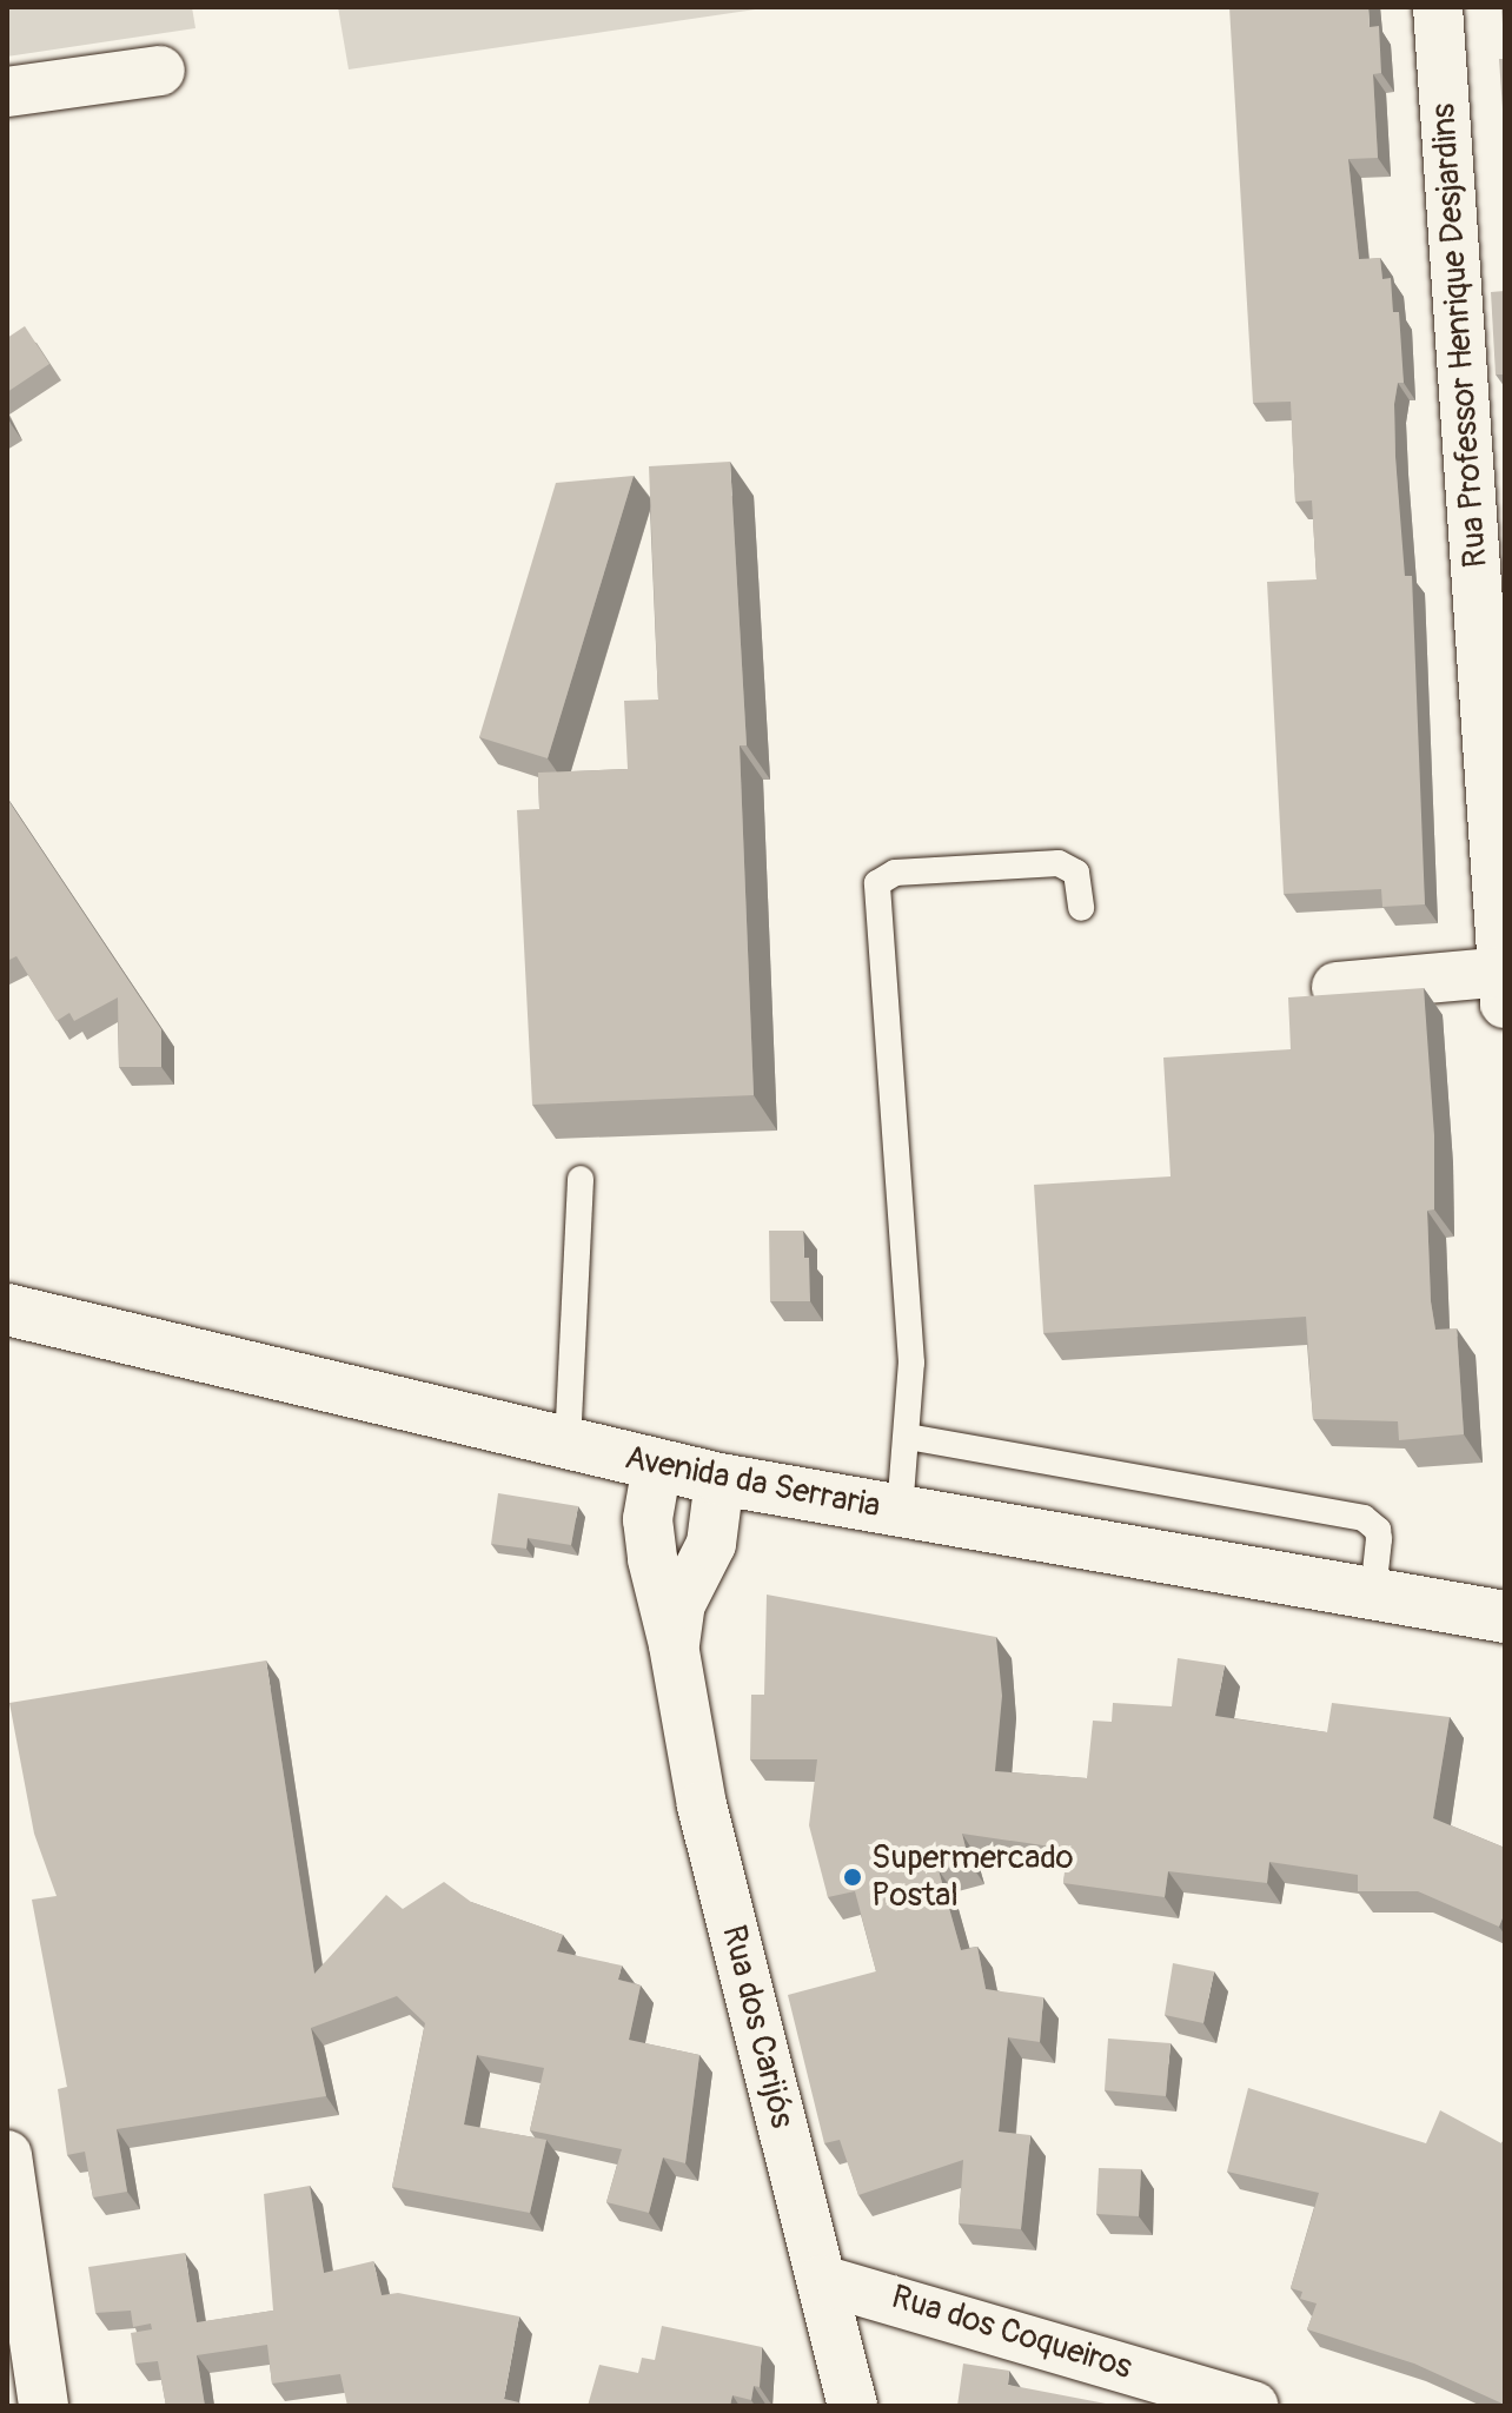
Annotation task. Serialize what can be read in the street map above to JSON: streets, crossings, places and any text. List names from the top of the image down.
{
  "streets": {
    "main road": ["Avenida da Serraria"],
    "street": ["Rua Professor Henrique Desjardins", "Rua dos Carijós", "Rua dos Coqueiros"]
  },
  "crossings": [
    ["Avenida da Serraria", "Rua dos Carijós"],
    ["Rua dos Carijós", "Rua dos Coqueiros"]
  ],
  "places": ["Supermercado Postal"]
}
